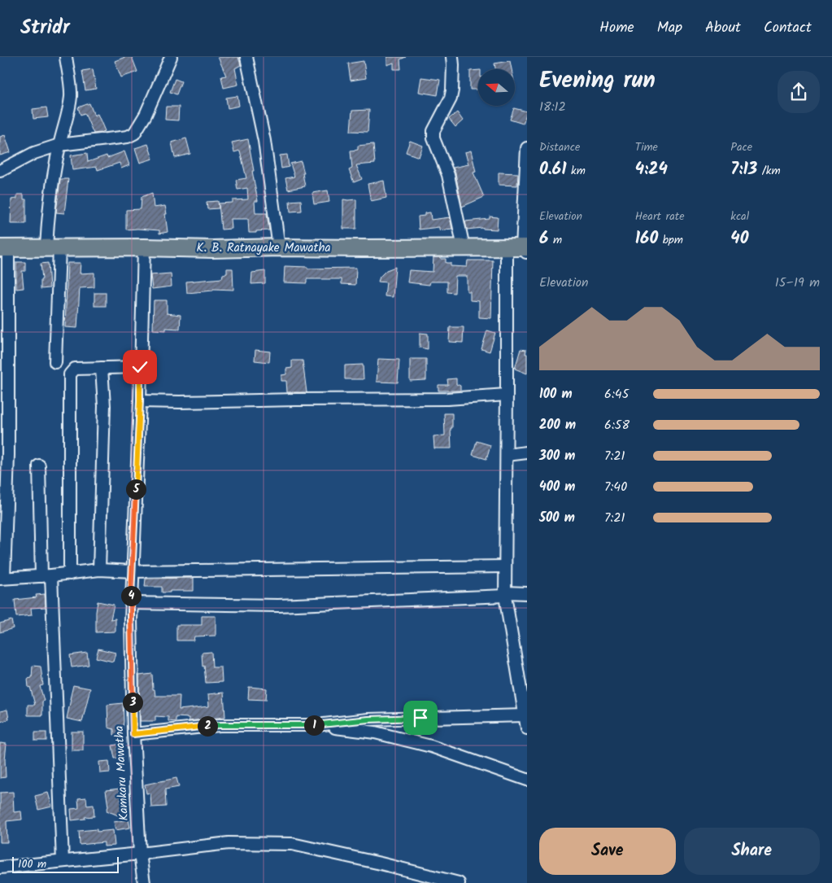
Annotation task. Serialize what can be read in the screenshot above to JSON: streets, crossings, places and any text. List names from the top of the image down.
{
  "streets": {
    "highway": ["K. B. Ratnayake Mawatha"],
    "street": ["Kamkaru Mawatha"]
  },
  "crossings": [
    ["K. B. Ratnayake Mawatha", "Kamkaru Mawatha"]
  ],
  "scale_bar": "100 m",
  "north": "left",
  "page": {
    "header": "Stridr",
    "nav": [
      "Home",
      "Map",
      "About",
      "Contact"
    ],
    "heading": ["Evening run", "18:12"],
    "stats": [
      ["Distance", "0.61 km"],
      ["Time", "4:24"],
      ["Pace", "7:13 /km"],
      ["Elevation", "6 m"],
      ["Heart rate", "160 bpm"],
      ["kcal", "40"]
    ],
    "chart": ["Elevation", "15–19 m"],
    "list": [
      {
        "name": "100 m",
        "note": "6:45"
      },
      {
        "name": "200 m",
        "note": "6:58"
      },
      {
        "name": "300 m",
        "note": "7:21"
      },
      {
        "name": "400 m",
        "note": "7:40"
      },
      {
        "name": "500 m",
        "note": "7:21"
      }
    ],
    "pins": [
      "5",
      "4",
      "3",
      "1",
      "2"
    ],
    "buttons": ["Save", "Share"],
    "scale": "100 m"
  }
}
